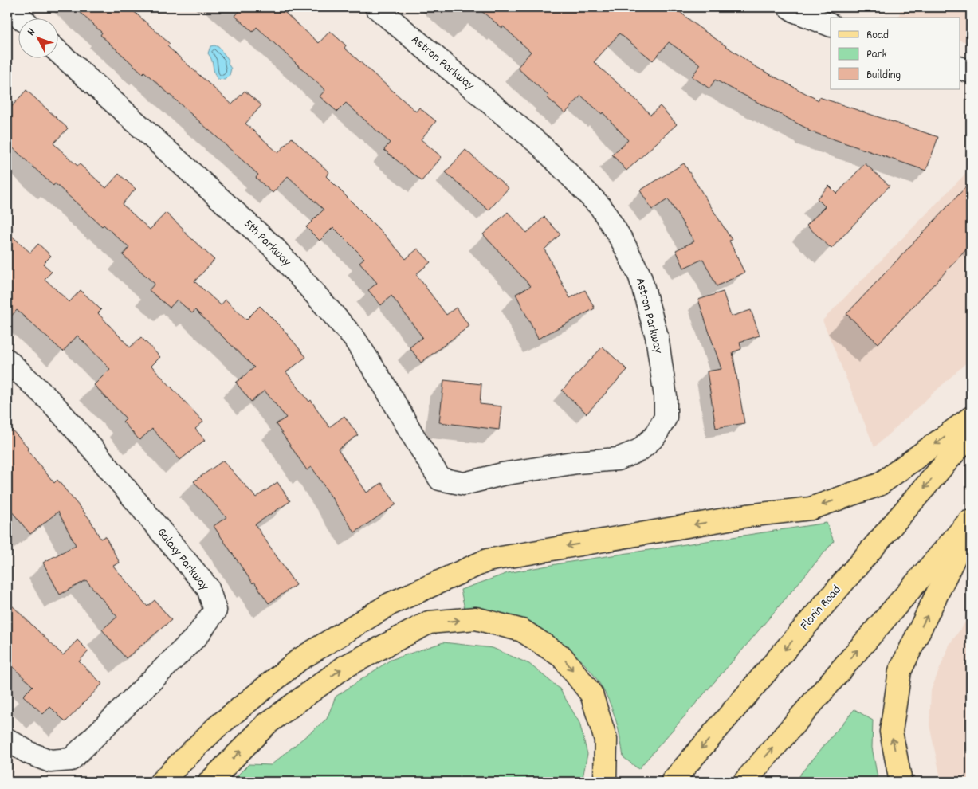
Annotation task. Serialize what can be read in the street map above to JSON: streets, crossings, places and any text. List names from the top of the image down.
{
  "streets": {
    "main road": ["Florin Road"],
    "street": ["Astron Parkway", "5th Parkway", "Galaxy Parkway"]
  },
  "crossings": [
    ["Astron Parkway", "5th Parkway"]
  ],
  "legend": ["Road", "Park", "Building"],
  "north": "top left"
}
